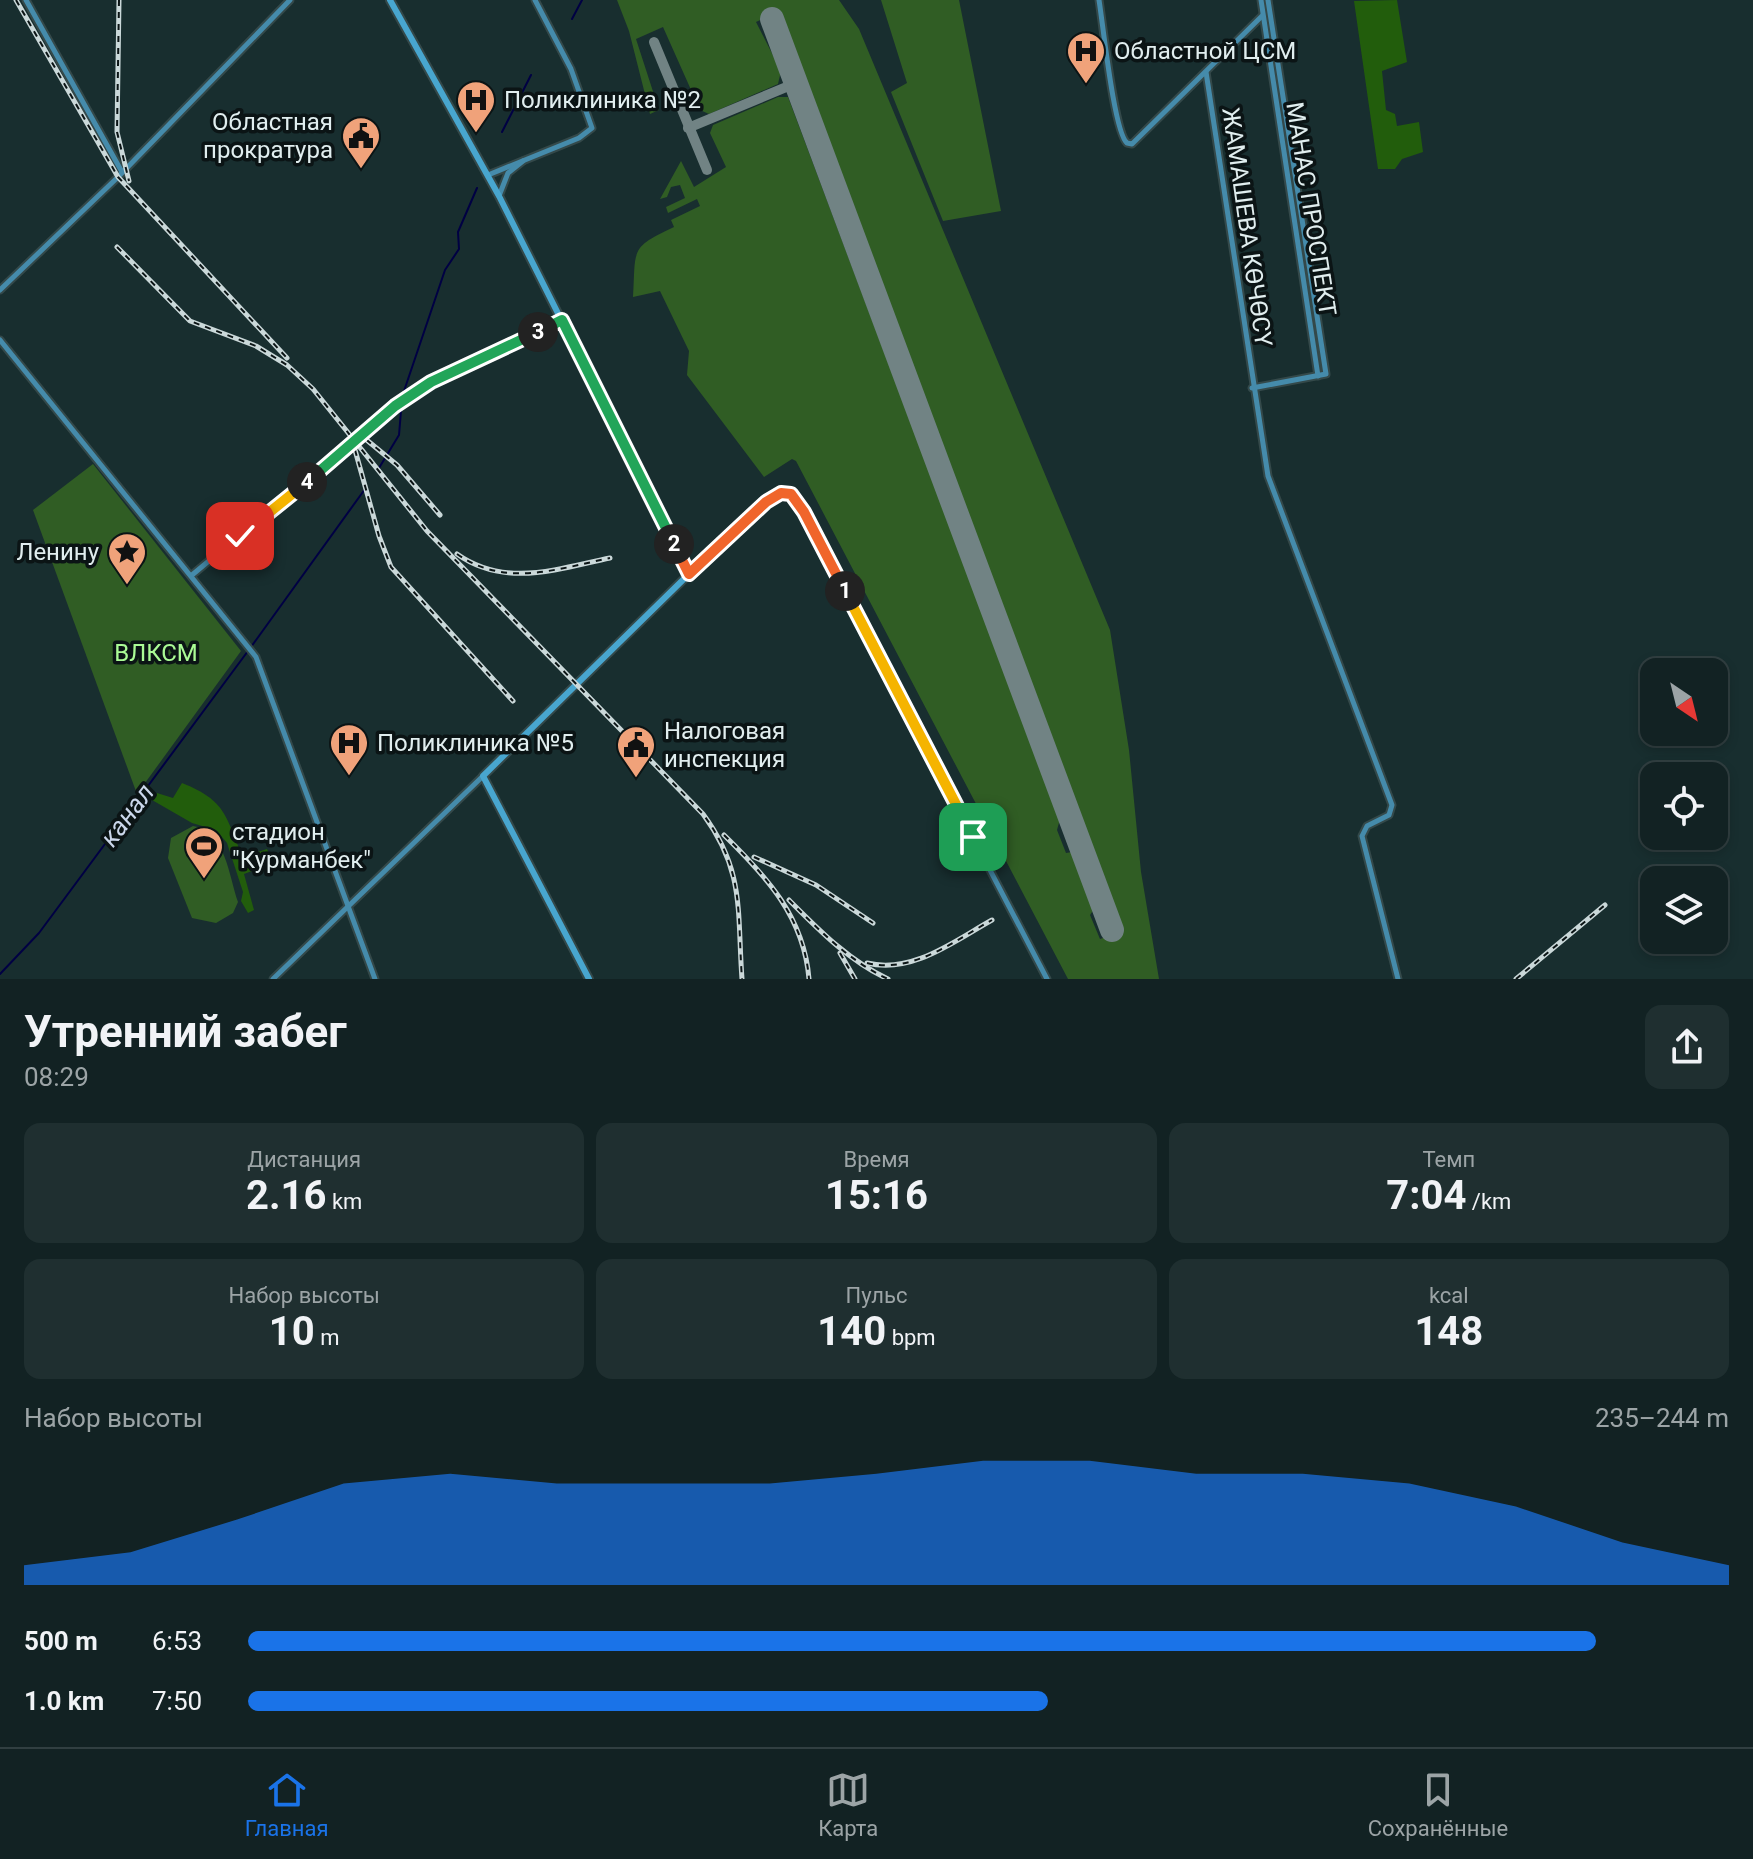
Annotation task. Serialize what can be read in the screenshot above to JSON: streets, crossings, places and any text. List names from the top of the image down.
{
  "streets": {
    "main road": ["МАНАС ПРОСПЕКТ", "ЖАМАШЕВА КӨЧӨСҮ"]
  },
  "water": ["канал"],
  "parks": ["ВЛКСМ"],
  "places": {
    "hospital": ["Областной ЦСМ", "Поликлиника №2", "Поликлиника №5"],
    "public building": ["Областная прократура", "Налоговая инспекция"],
    "place": ["Ленину"],
    "sports": ["стадион \"Курманбек\""]
  },
  "north": "bottom right",
  "page": {
    "pins": [
      "3",
      "4",
      "2",
      "1"
    ],
    "heading": ["Утренний забег", "08:29"],
    "stats": [
      ["Дистанция", "2.16 km"],
      ["Время", "15:16"],
      ["Темп", "7:04 /km"],
      ["Набор высоты", "10 m"],
      ["Пульс", "140 bpm"],
      ["kcal", "148"]
    ],
    "chart": ["Набор высоты", "235–244 m"],
    "list": [
      {
        "name": "500 m",
        "note": "6:53"
      },
      {
        "name": "1.0 km",
        "note": "7:50"
      }
    ],
    "tabs": ["Главная", "Карта", "Сохранённые"]
  }
}
